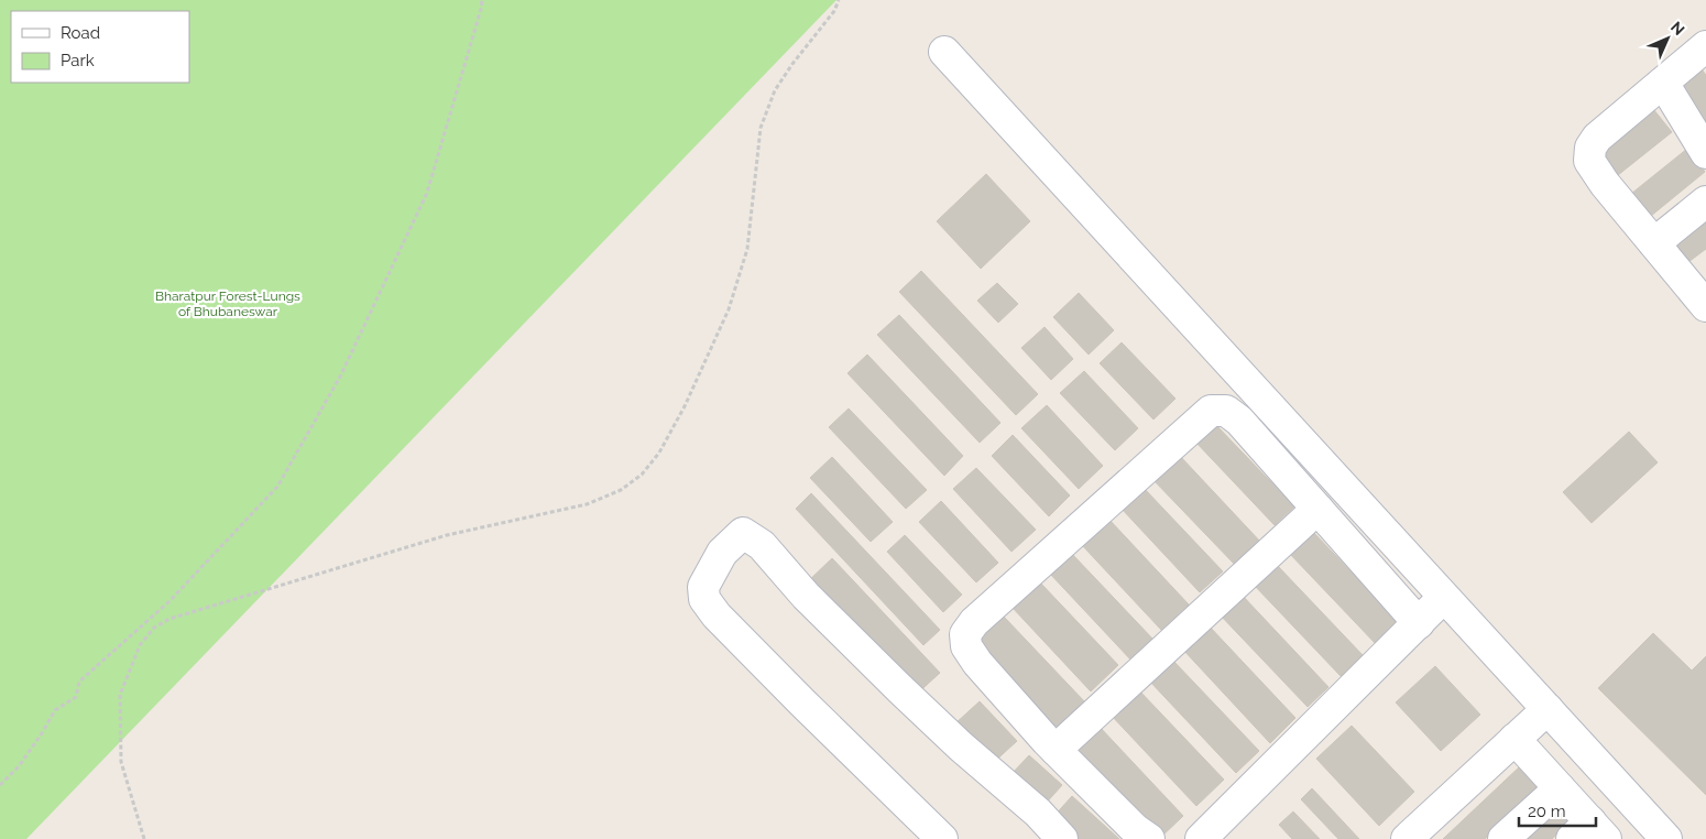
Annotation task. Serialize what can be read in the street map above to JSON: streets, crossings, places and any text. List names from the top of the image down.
{
  "parks": ["Bharatpur Forest-Lungs of Bhubaneswar"],
  "legend": ["Road", "Park"],
  "scale_bar": "20 m",
  "north": "top right"
}
